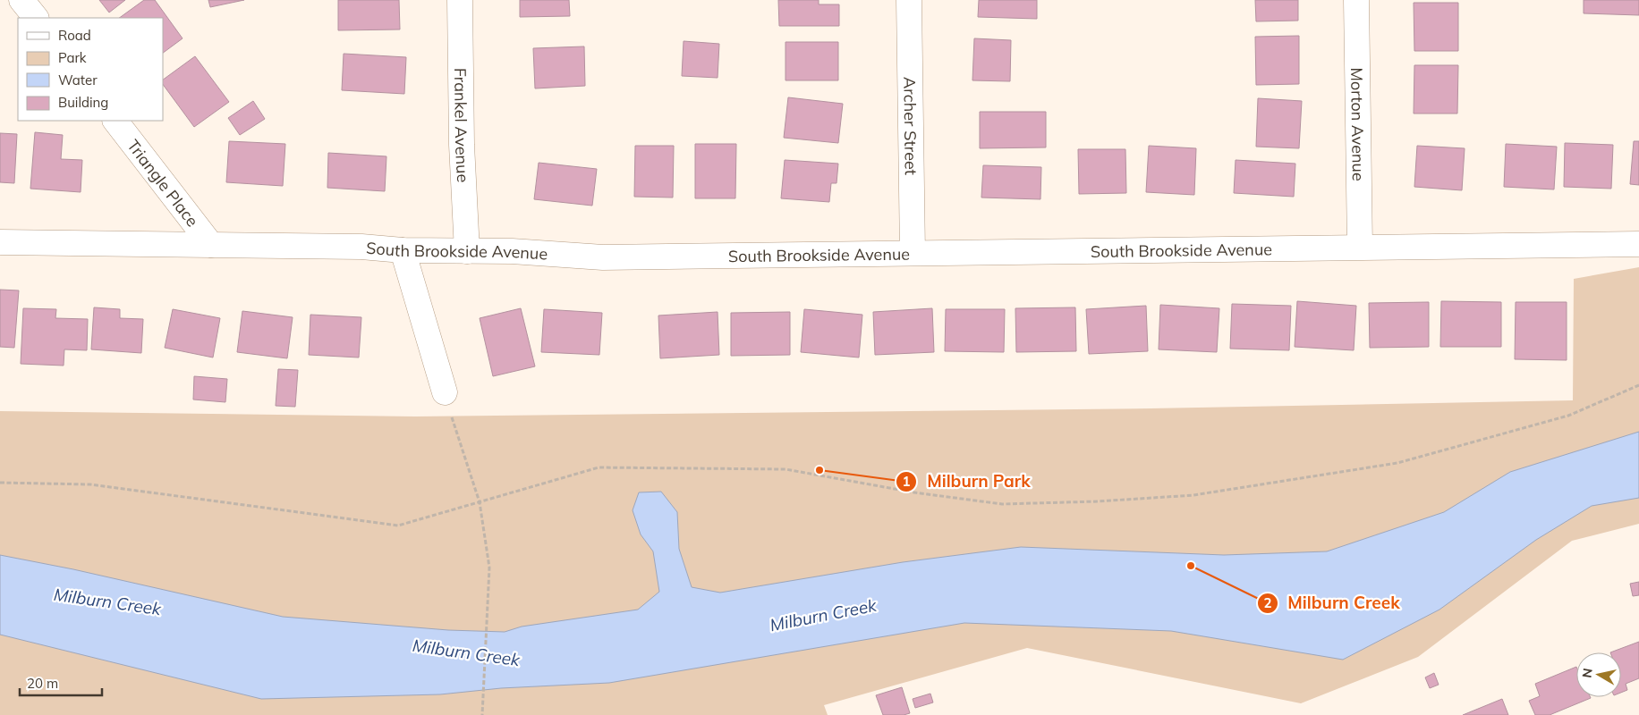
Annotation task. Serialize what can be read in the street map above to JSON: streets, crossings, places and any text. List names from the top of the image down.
{
  "streets": {
    "street": [
      "Morton Avenue",
      "Frankel Avenue",
      "Archer Street",
      "Triangle Place",
      "South Brookside Avenue"
    ]
  },
  "crossings": [
    ["Morton Avenue", "South Brookside Avenue"],
    ["Frankel Avenue", "South Brookside Avenue"],
    ["Archer Street", "South Brookside Avenue"],
    ["Triangle Place", "South Brookside Avenue"]
  ],
  "water": ["Milburn Creek"],
  "places": ["Milburn Park", "Milburn Creek"],
  "legend": [
    "Road",
    "Park",
    "Water",
    "Building"
  ],
  "scale_bar": "20 m",
  "north": "left"
}
